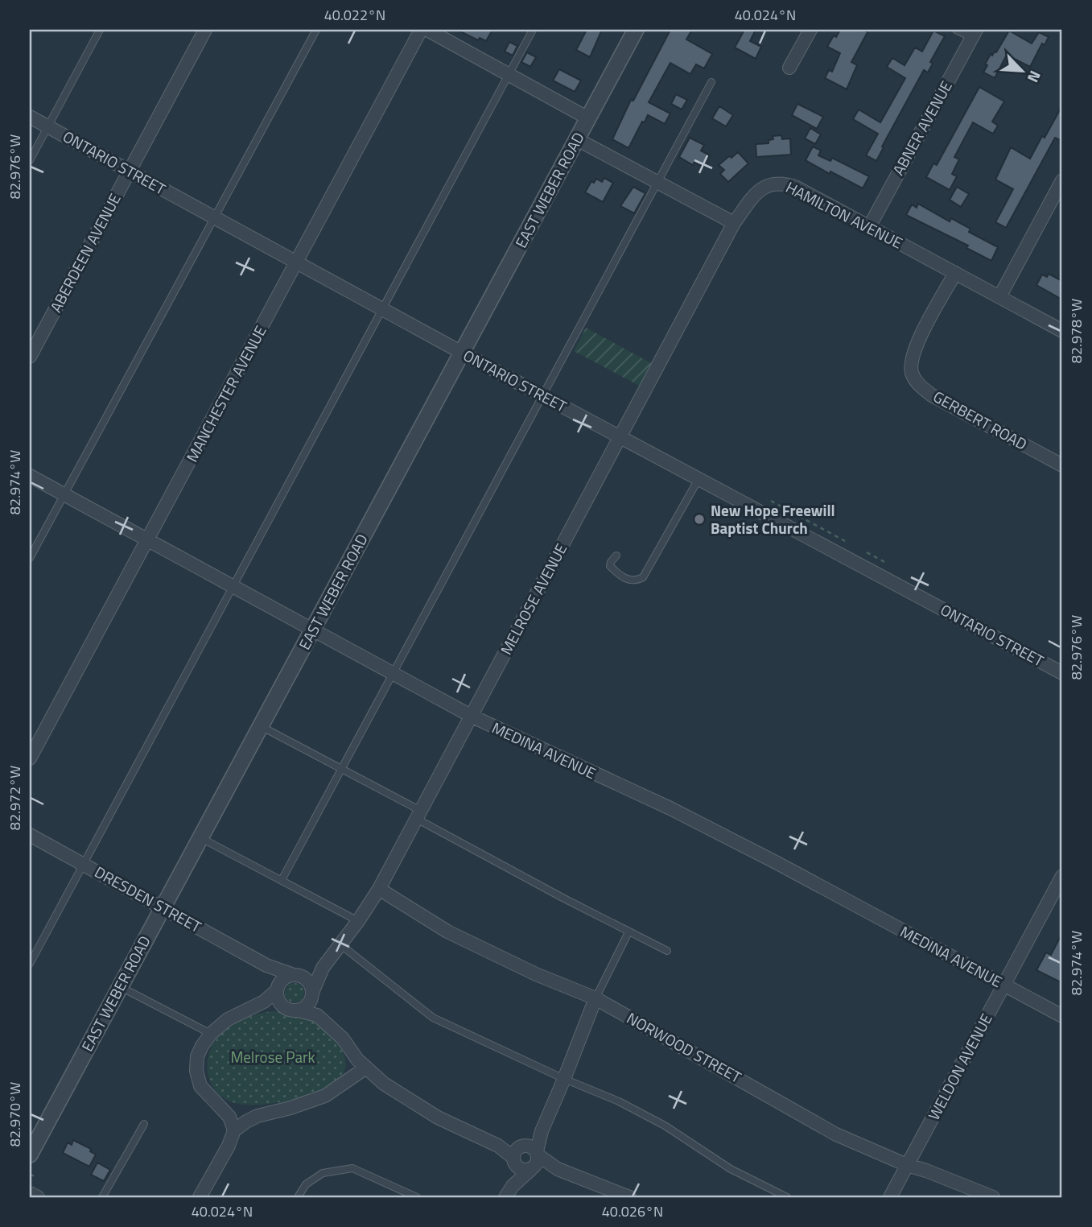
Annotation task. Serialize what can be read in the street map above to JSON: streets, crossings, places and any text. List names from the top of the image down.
{
  "streets": {
    "street": [
      "ABNER AVENUE",
      "ONTARIO STREET",
      "EAST WEBER ROAD",
      "HAMILTON AVENUE",
      "ABERDEEN AVENUE",
      "MANCHESTER AVENUE",
      "GERBERT ROAD",
      "MELROSE AVENUE",
      "MEDINA AVENUE",
      "DRESDEN STREET",
      "NORWOOD STREET",
      "WELDON AVENUE"
    ]
  },
  "crossings": [
    ["ABNER AVENUE", "HAMILTON AVENUE"],
    ["ONTARIO STREET", "EAST WEBER ROAD"],
    ["ONTARIO STREET", "ABERDEEN AVENUE"],
    ["ONTARIO STREET", "MANCHESTER AVENUE"],
    ["ONTARIO STREET", "MELROSE AVENUE"],
    ["EAST WEBER ROAD", "MEDINA AVENUE"],
    ["EAST WEBER ROAD", "DRESDEN STREET"],
    ["HAMILTON AVENUE", "GERBERT ROAD"],
    ["HAMILTON AVENUE", "MELROSE AVENUE"],
    ["MANCHESTER AVENUE", "MEDINA AVENUE"],
    ["MELROSE AVENUE", "MEDINA AVENUE"],
    ["MELROSE AVENUE", "DRESDEN STREET"],
    ["MELROSE AVENUE", "NORWOOD STREET"],
    ["MEDINA AVENUE", "WELDON AVENUE"],
    ["NORWOOD STREET", "WELDON AVENUE"]
  ],
  "parks": ["Melrose Park"],
  "places": ["New Hope Freewill Baptist Church"],
  "north": "bottom right",
  "coordinates": [
    "40.022°N",
    "40.024°N",
    "82.976°W",
    "82.978°W",
    "82.974°W",
    "82.972°W",
    "82.970°W",
    "40.026°N"
  ]
}
